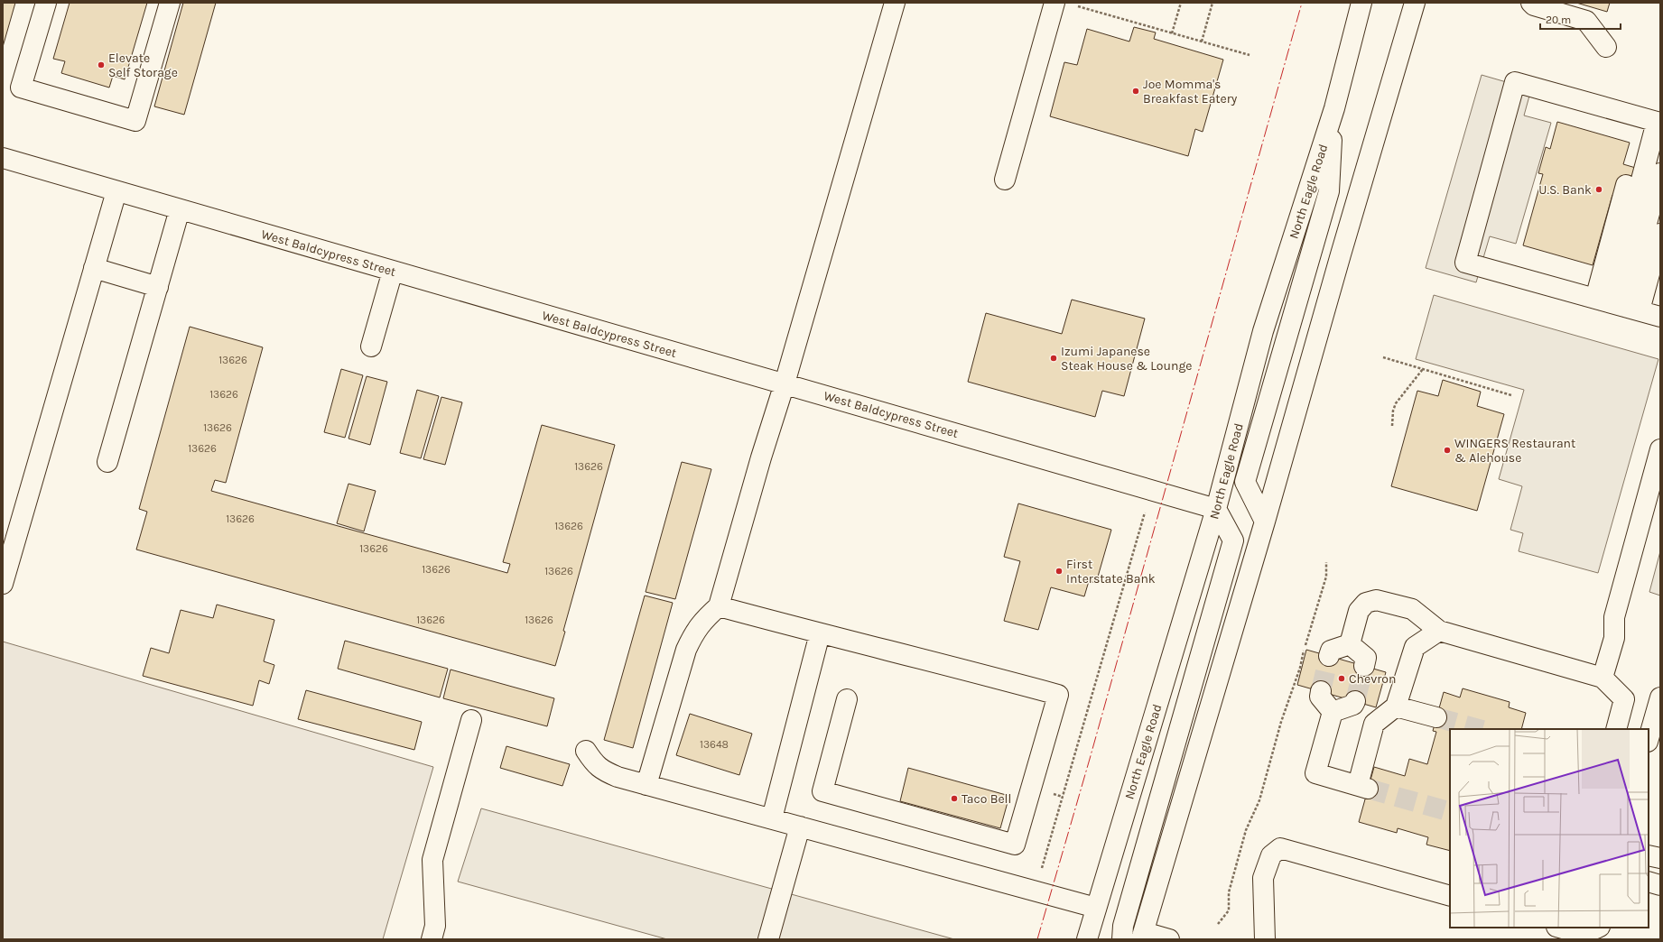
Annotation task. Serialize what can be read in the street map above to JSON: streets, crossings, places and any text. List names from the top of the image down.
{
  "streets": {
    "main road": ["North Eagle Road", "West Baldcypress Street"]
  },
  "crossings": [
    ["North Eagle Road", "West Baldcypress Street"]
  ],
  "places": [
    "Elevate Self Storage",
    "Joe Momma's Breakfast Eatery",
    "U.S. Bank",
    "Izumi Japanese Steak House & Lounge",
    "WINGERS Restaurant & Alehouse",
    "First Interstate Bank",
    "Chevron",
    "Taco Bell"
  ],
  "house_numbers": [
    "13626",
    "13626",
    "13626",
    "13626",
    "13626",
    "13626",
    "13626",
    "13626",
    "13626",
    "13626",
    "13626",
    "13626",
    "13648"
  ],
  "scale_bar": "20 m"
}
